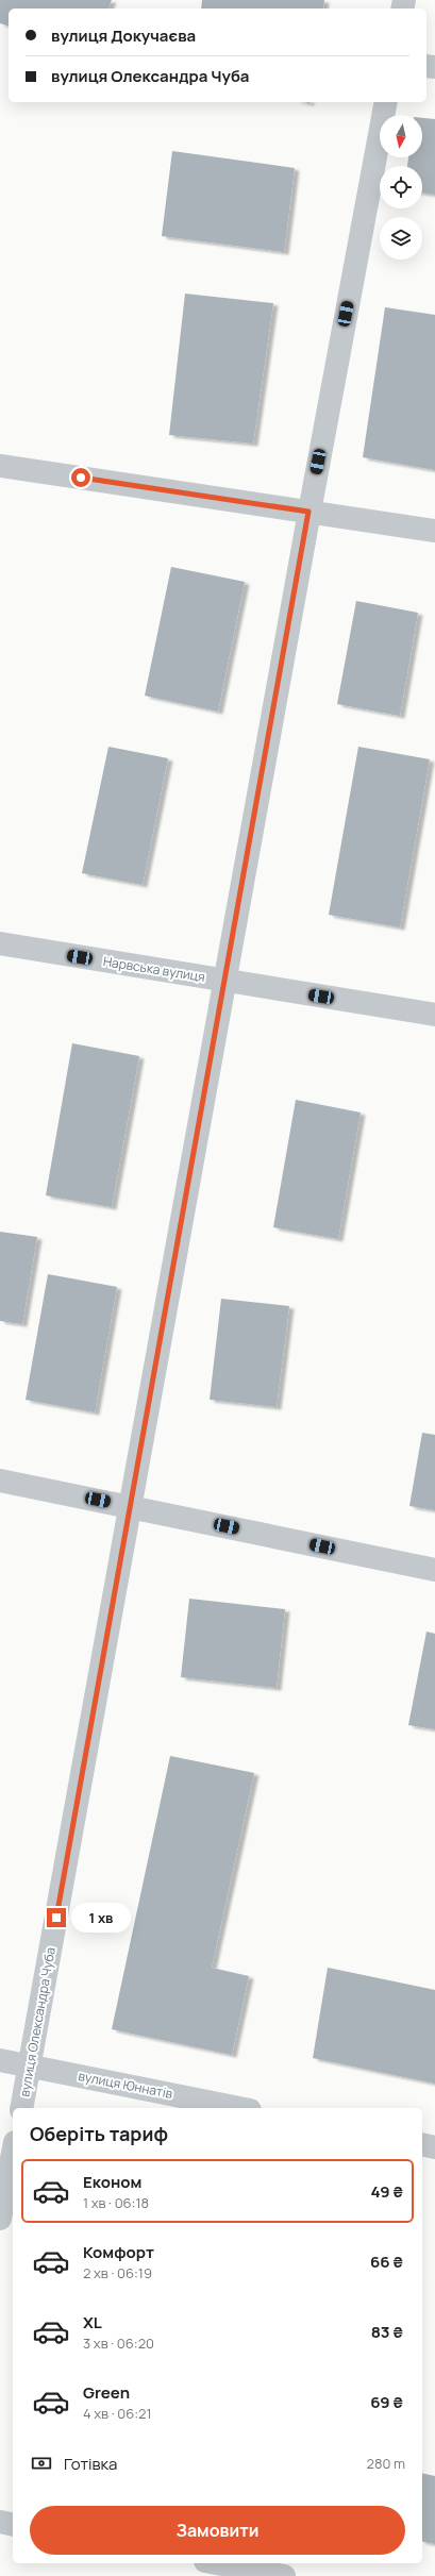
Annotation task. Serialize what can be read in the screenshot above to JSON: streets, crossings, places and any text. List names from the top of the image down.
{
  "streets": {
    "street": ["Нарвська вулиця", "вулиця Олександра Чуба", "вулиця Юннатів"]
  },
  "crossings": [
    ["Нарвська вулиця", "вулиця Олександра Чуба"],
    ["вулиця Олександра Чуба", "вулиця Юннатів"]
  ],
  "north": "bottom",
  "page": {
    "banner": ["вулиця Докучаєва", "вулиця Олександра Чуба"],
    "bubble": "1 хв",
    "heading": "Оберіть тариф",
    "list": [
      {
        "name": "Економ",
        "note": "1 хв · 06:18",
        "value": "49 ₴"
      },
      {
        "name": "Комфорт",
        "note": "2 хв · 06:19",
        "value": "66 ₴"
      },
      {
        "name": "XL",
        "note": "3 хв · 06:20",
        "value": "83 ₴"
      },
      {
        "name": "Green",
        "note": "4 хв · 06:21",
        "value": "69 ₴"
      }
    ],
    "pay": ["Готівка", "280 m"],
    "buttons": "Замовити"
  }
}
